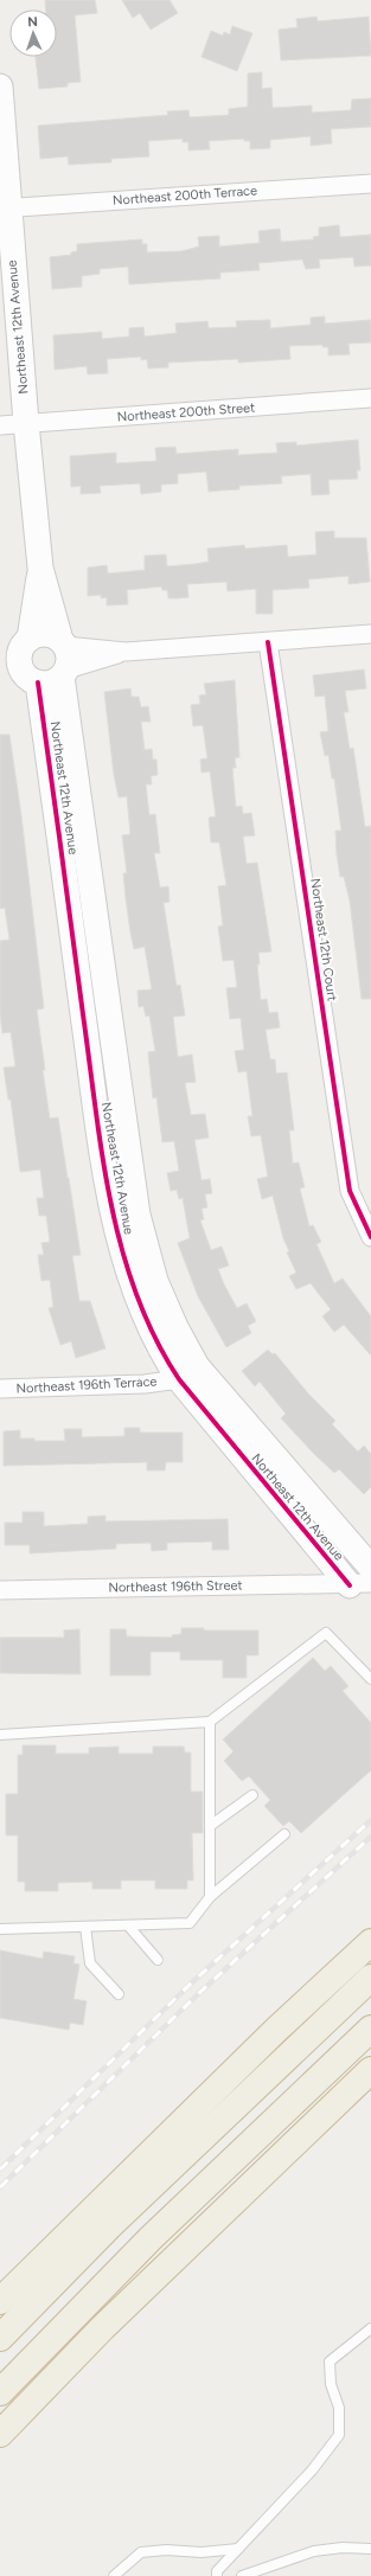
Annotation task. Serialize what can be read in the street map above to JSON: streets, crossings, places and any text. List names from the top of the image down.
{
  "streets": {
    "street": [
      "Northeast 200th Terrace",
      "Northeast 12th Avenue",
      "Northeast 200th Street",
      "Northeast 12th Court",
      "Northeast 196th Terrace",
      "Northeast 196th Street"
    ]
  },
  "crossings": [
    ["Northeast 200th Terrace", "Northeast 12th Avenue"],
    ["Northeast 12th Avenue", "Northeast 200th Street"],
    ["Northeast 12th Avenue", "Northeast 196th Terrace"],
    ["Northeast 12th Avenue", "Northeast 196th Street"]
  ],
  "north": "top"
}
